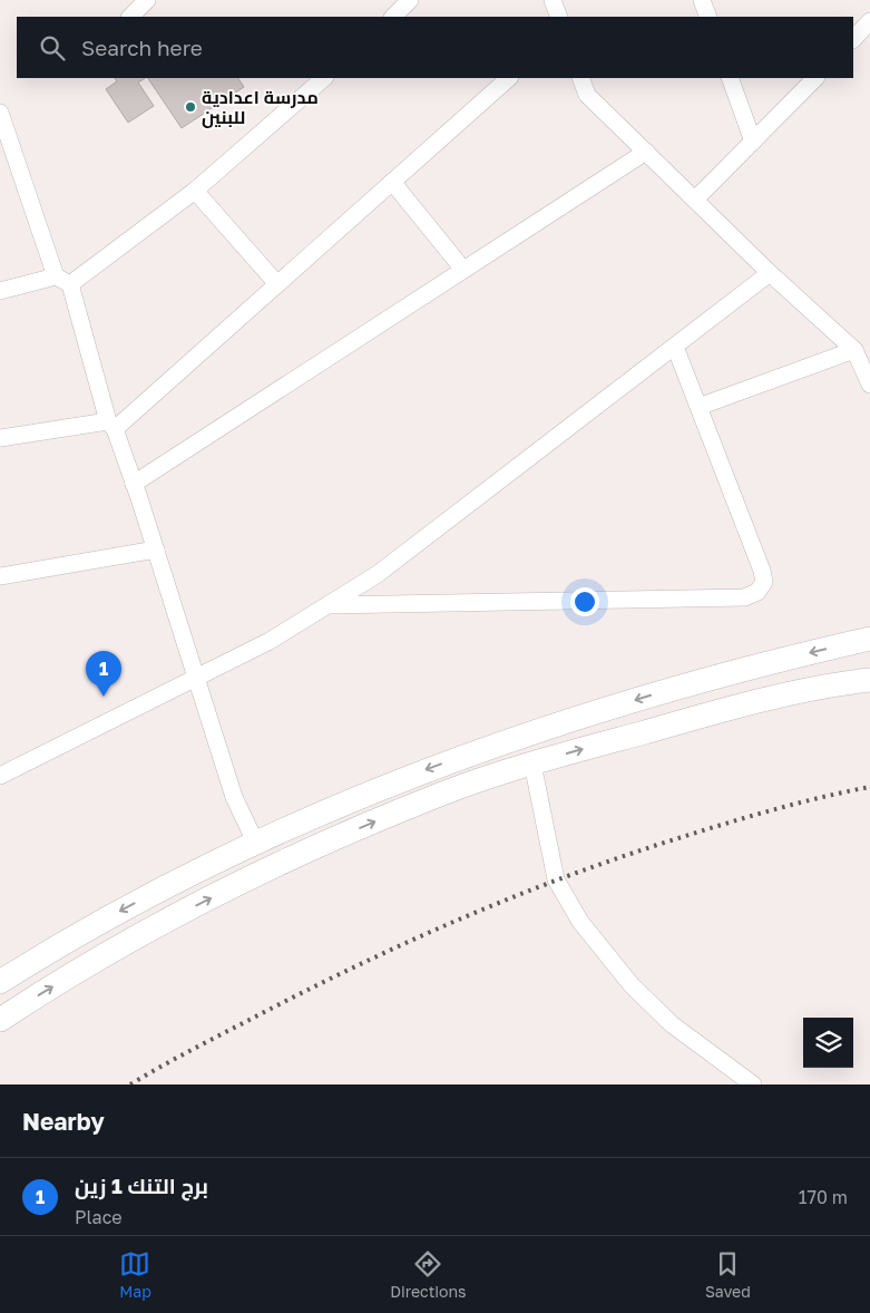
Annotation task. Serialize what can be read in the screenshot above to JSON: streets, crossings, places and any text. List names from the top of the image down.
{
  "places": ["مدرسة اعدادية للبنين"],
  "page": {
    "search": "Search here",
    "pins": "1",
    "heading": "Nearby",
    "list": [
      {
        "mark": "1",
        "name": "برج التنك 1 زين",
        "note": "Place",
        "value": "170 m"
      }
    ],
    "nav": ["Map", "Directions", "Saved"]
  }
}
